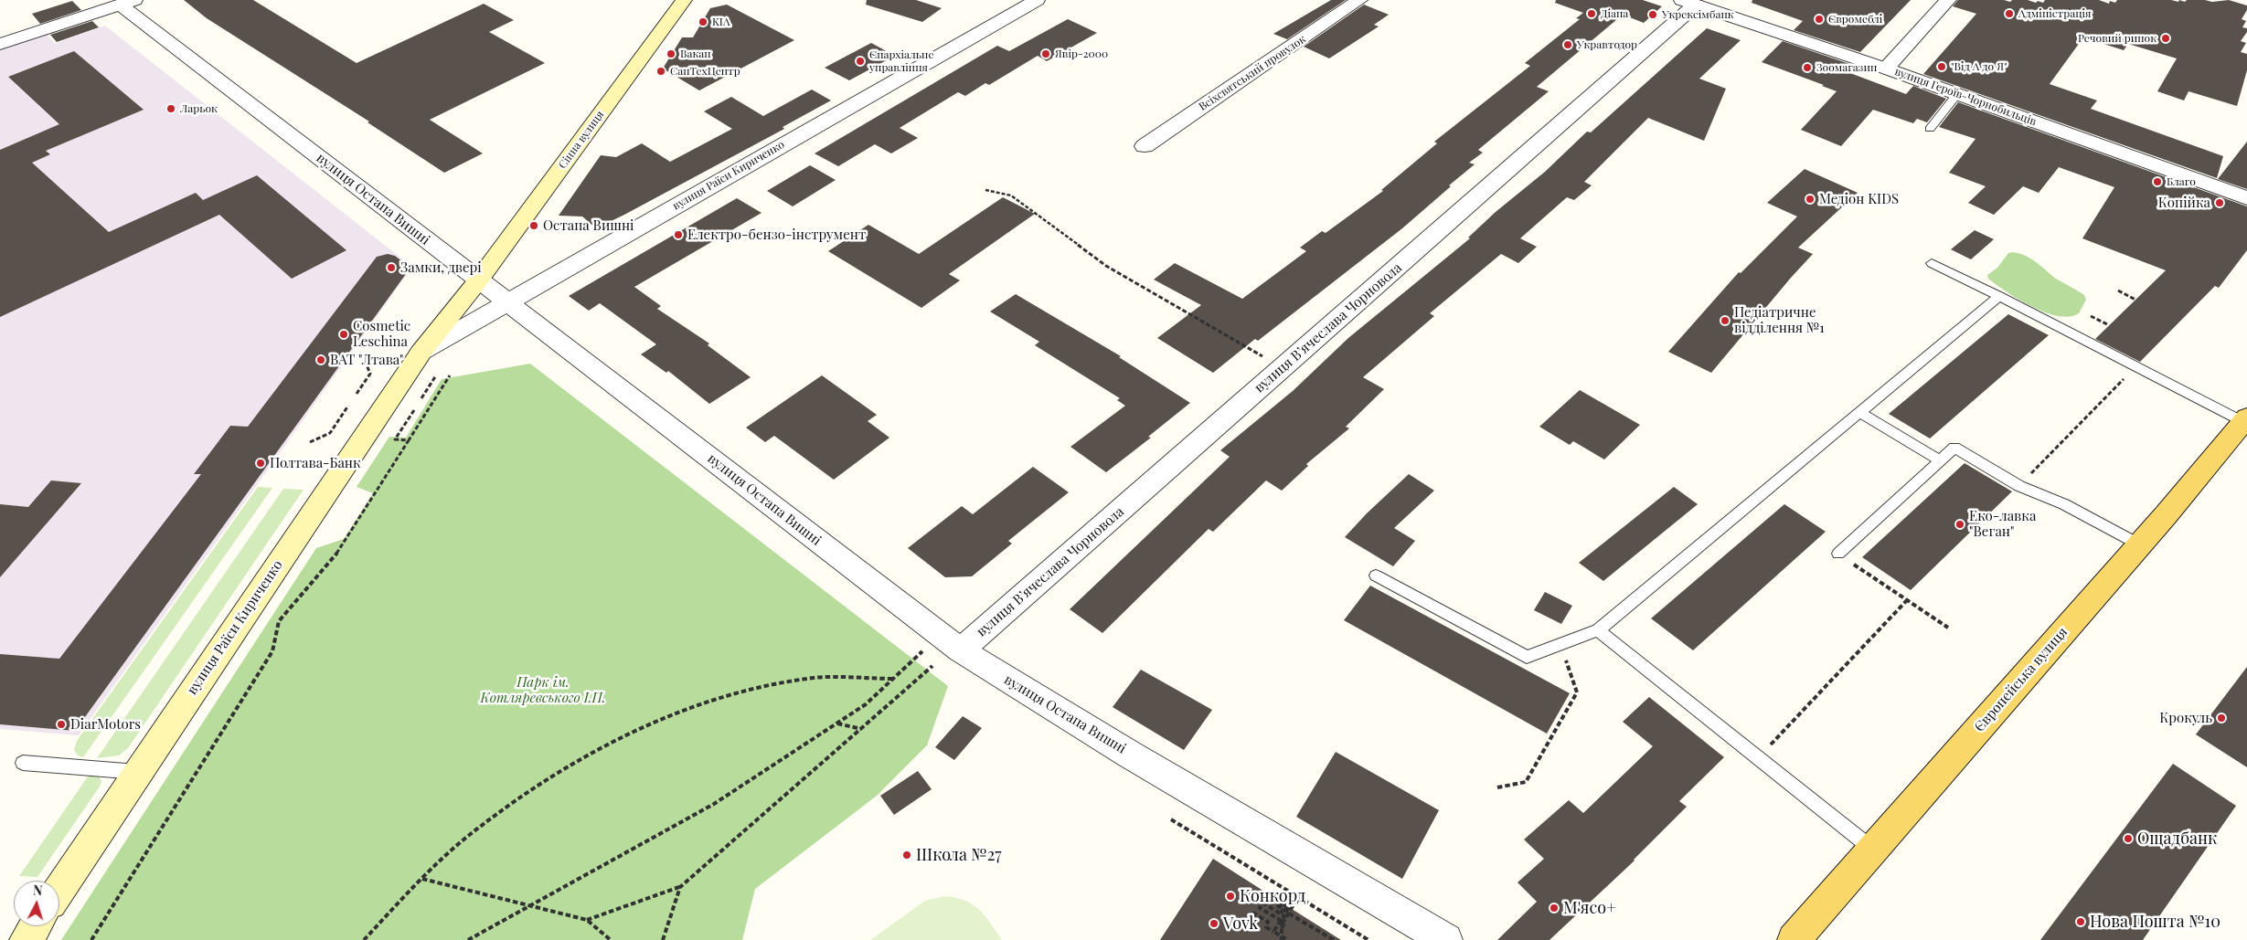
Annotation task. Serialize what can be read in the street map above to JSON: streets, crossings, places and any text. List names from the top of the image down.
{
  "streets": {
    "main road": ["Сінна вулиця", "вулиця Раїси Кириченко", "Європейська вулиця"],
    "street": [
      "Всіхсвятський провулок",
      "вулиця Героїв-Чорнобильців",
      "вулиця Остапа Вишні",
      "вулиця Вʼячеслава Чорновола"
    ]
  },
  "crossings": [
    ["вулиця Героїв-Чорнобильців", "вулиця Вʼячеслава Чорновола"],
    ["Сінна вулиця", "вулиця Раїси Кириченко"],
    ["Сінна вулиця", "вулиця Остапа Вишні"],
    ["вулиця Раїси Кириченко", "вулиця Остапа Вишні"],
    ["вулиця Остапа Вишні", "вулиця Вʼячеслава Чорновола"]
  ],
  "parks": ["Парк ім. Котляревського І.П."],
  "places": [
    "Діана",
    "Адміністрація",
    "Укрексімбанк",
    "Євромеблі",
    "KIA",
    "Речовий ринок",
    "Укравтодор",
    "Вакан",
    "Явір-2000",
    "Єпархіальне управління",
    "\"Від А до Я\"",
    "Зоомагазин",
    "СанТехЦентр",
    "Ларьок",
    "Благо",
    "Медіон KIDS",
    "Копійка",
    "Остапа Вишні",
    "Електро-бензо-інструмент",
    "Замки, двері",
    "Педіатричне відділення №1",
    "Cosmetic Leschina",
    "ВАТ \"Лтава\"",
    "Полтава-Банк",
    "Еко-лавка \"Веган\"",
    "Крокуль",
    "DiarMotors",
    "Ощадбанк",
    "Школа №27",
    "Конкорд",
    "М'ясо+",
    "Нова Пошта №10",
    "Vovk"
  ],
  "north": "top"
}
